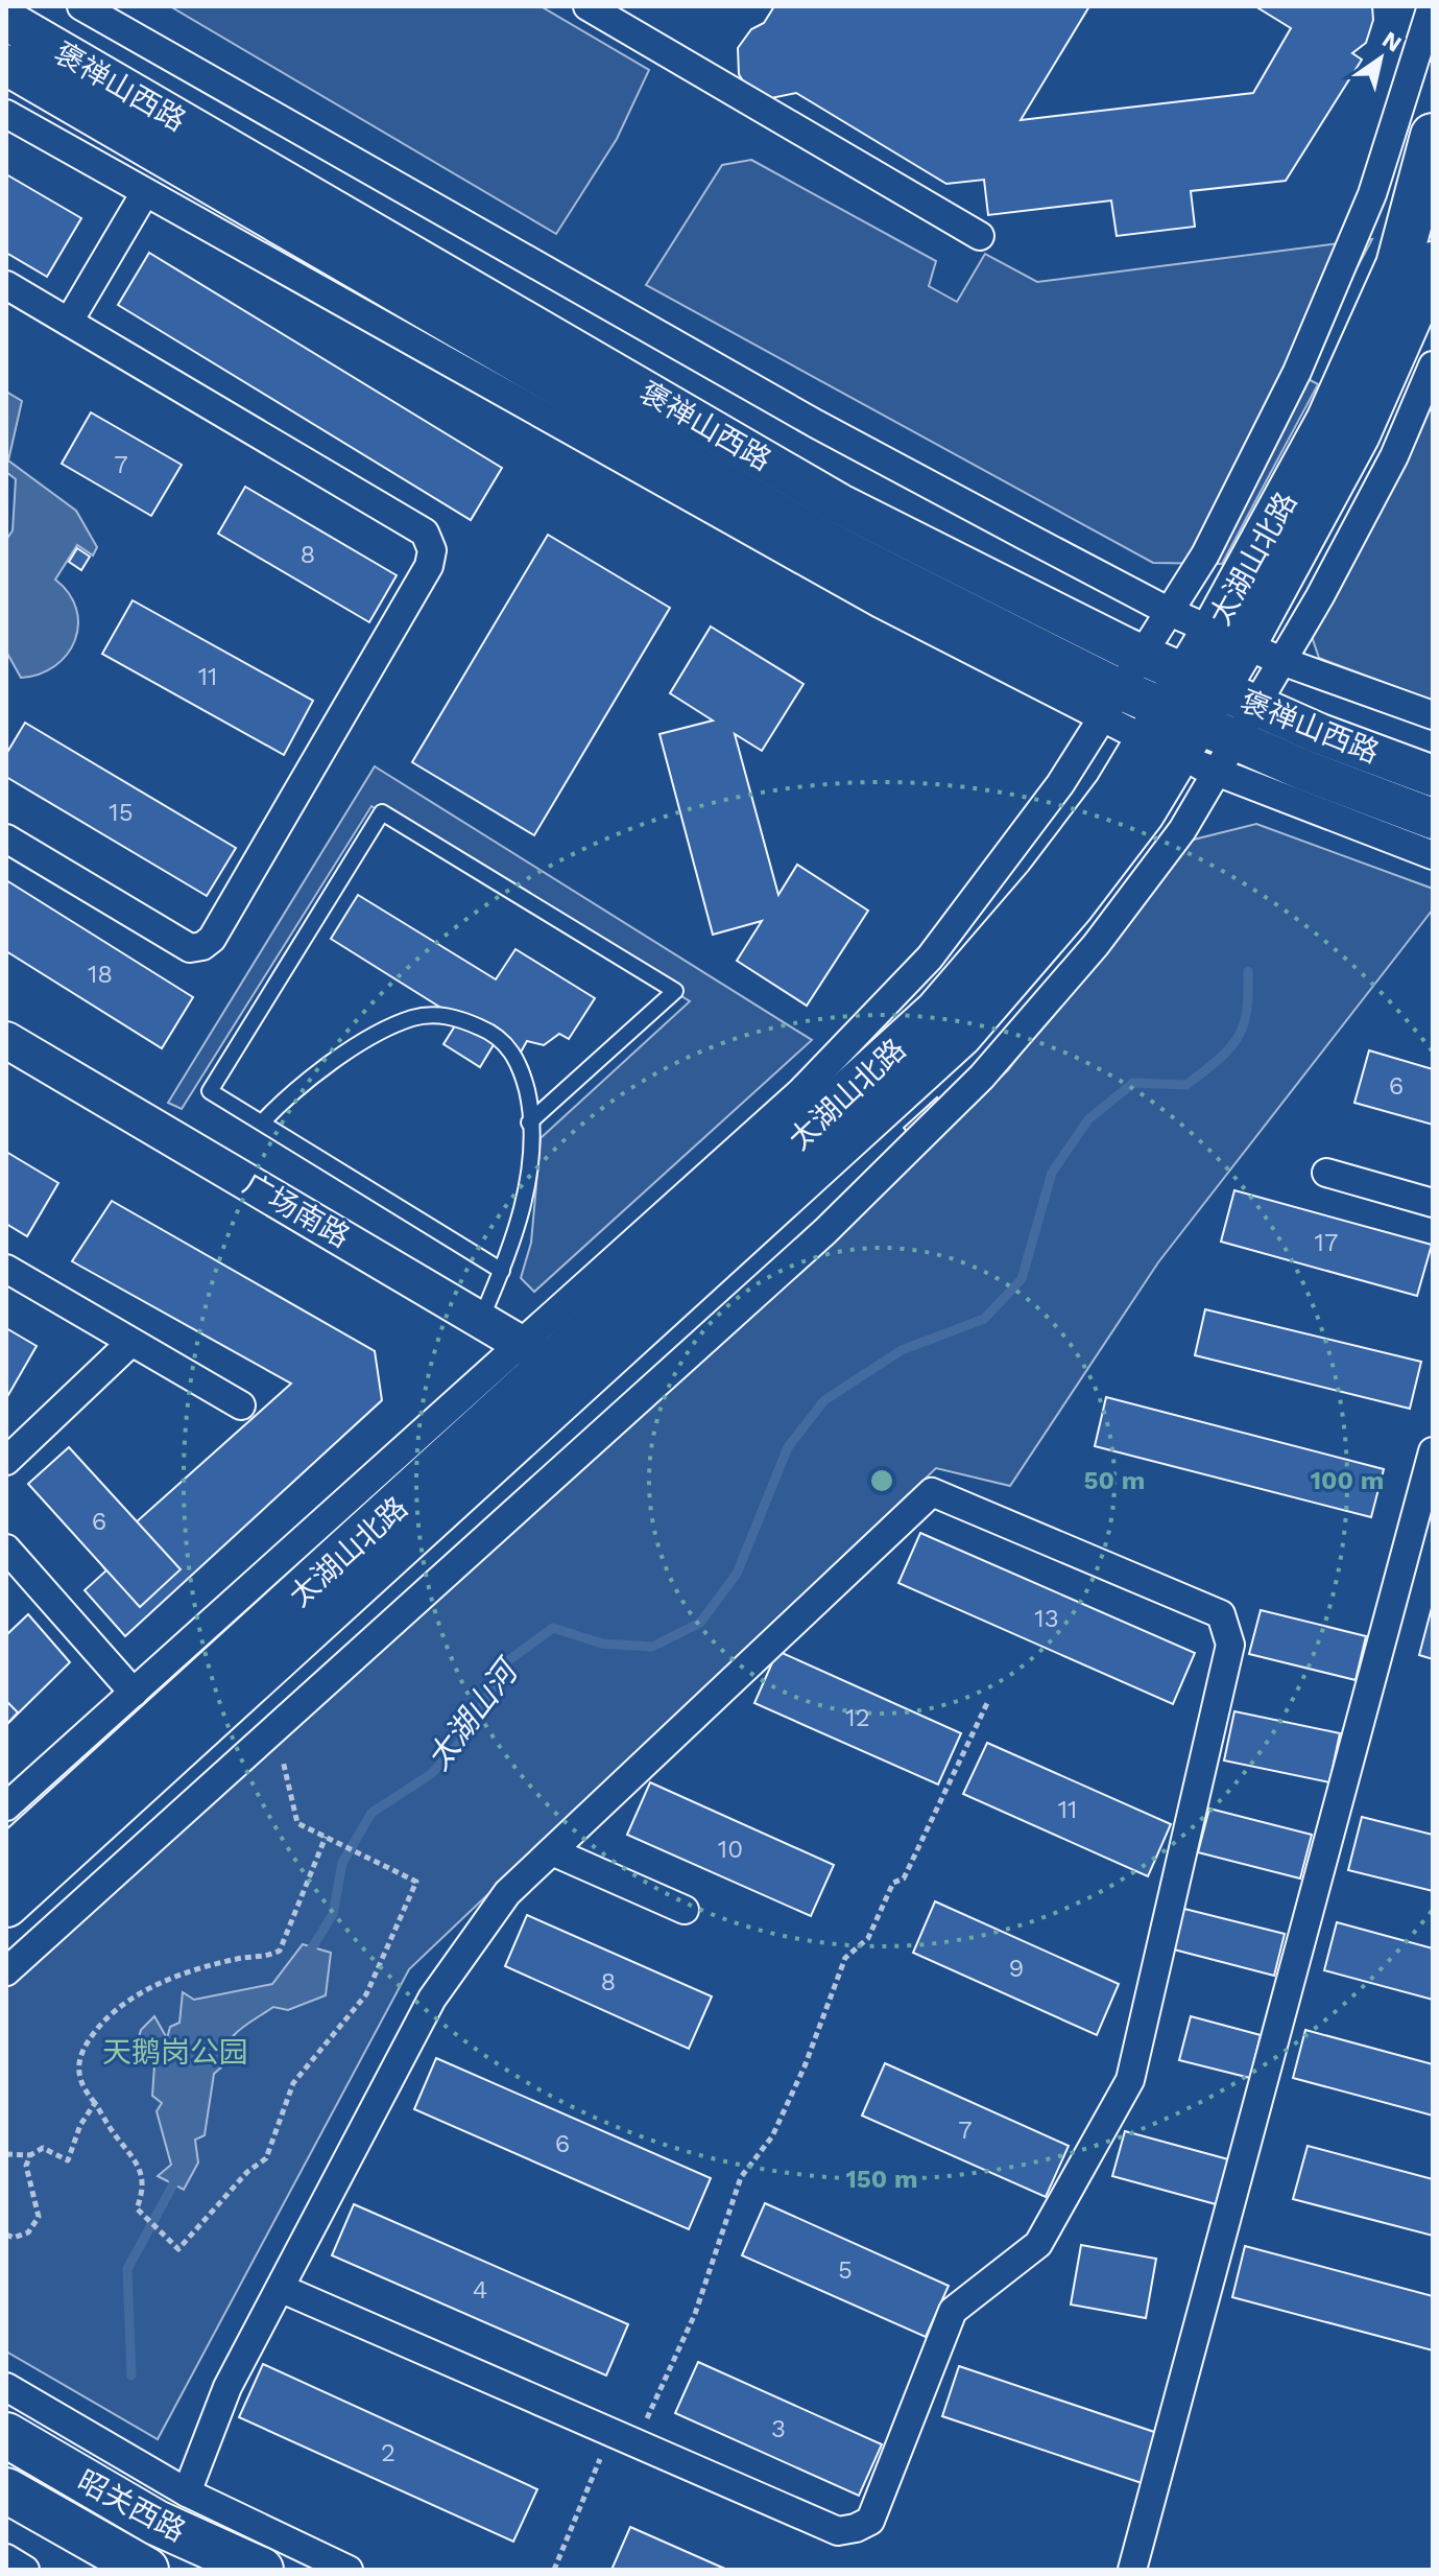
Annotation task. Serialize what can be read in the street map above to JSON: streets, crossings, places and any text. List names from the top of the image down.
{
  "streets": {
    "main road": ["褒禅山西路", "太湖山北路", "昭关西路"],
    "street": ["广场南路"]
  },
  "crossings": [
    ["褒禅山西路", "太湖山北路"],
    ["太湖山北路", "广场南路"]
  ],
  "water": ["太湖山河"],
  "parks": ["天鹅岗公园"],
  "house_numbers": [
    "7",
    "8",
    "11",
    "15",
    "18",
    "6",
    "17",
    "6",
    "13",
    "12",
    "11",
    "10",
    "9",
    "8",
    "7",
    "6",
    "5",
    "4",
    "3",
    "2"
  ],
  "north": "top right",
  "rings": ["50 m", "100 m", "150 m"]
}
